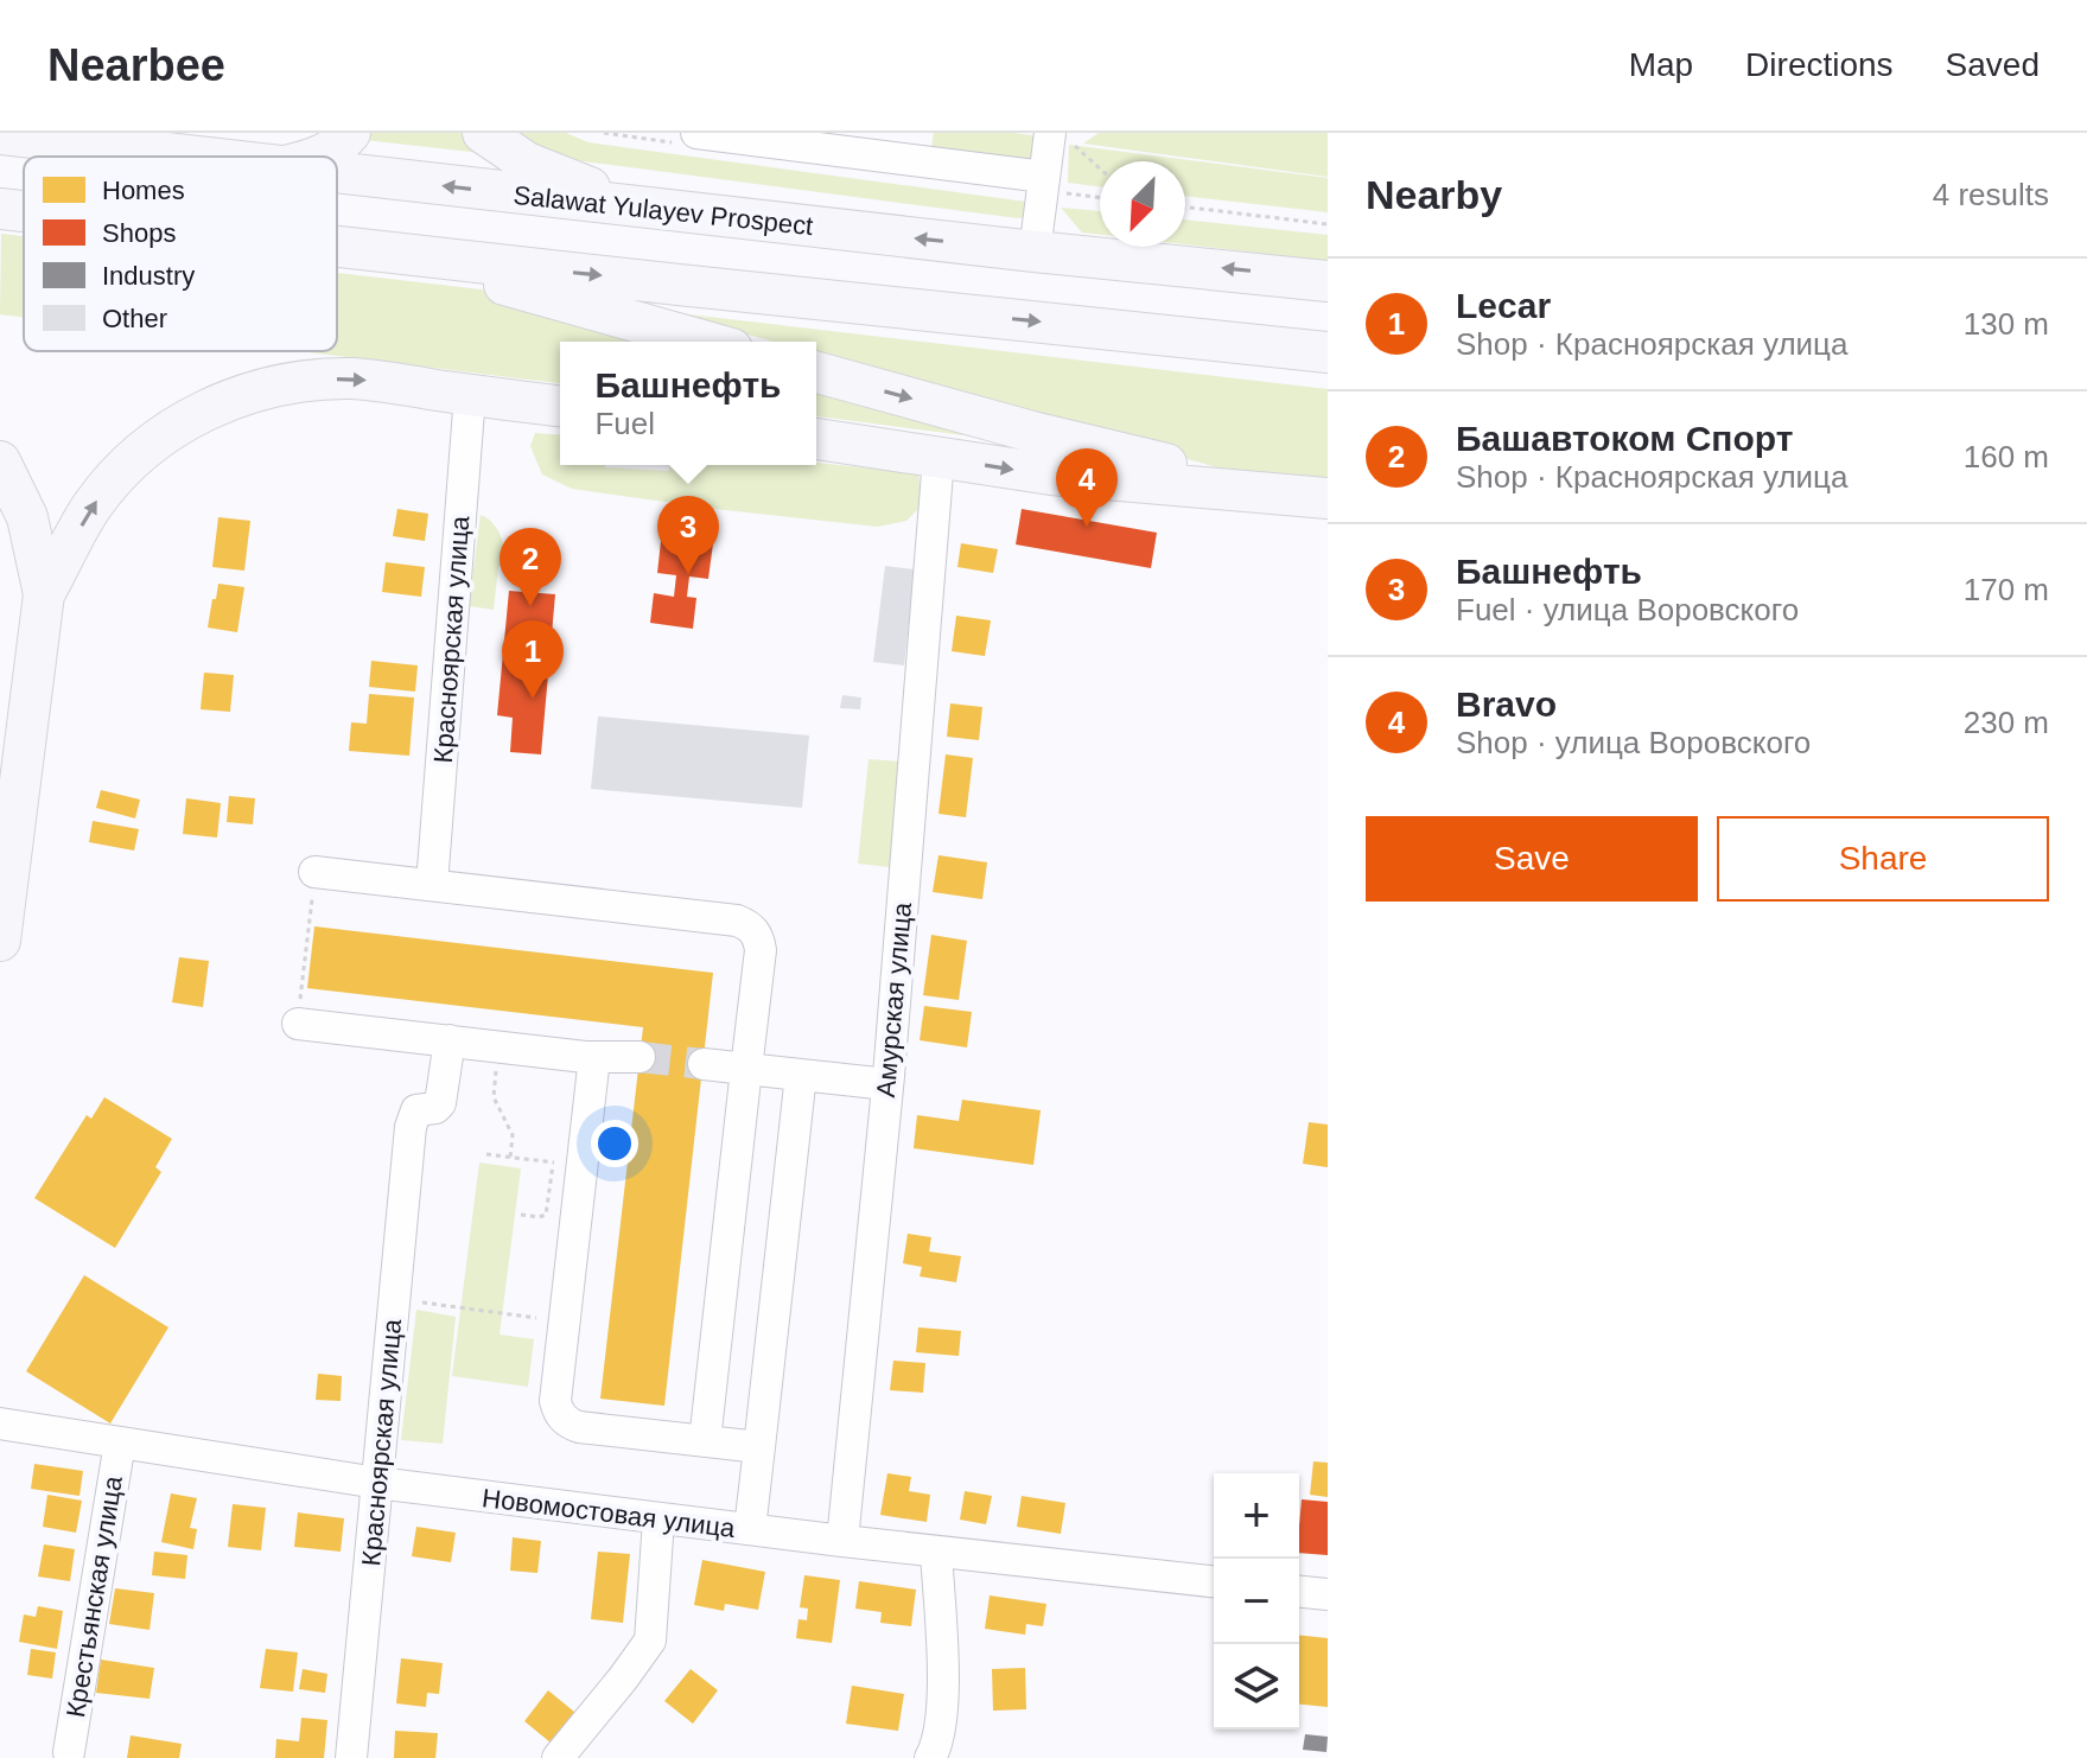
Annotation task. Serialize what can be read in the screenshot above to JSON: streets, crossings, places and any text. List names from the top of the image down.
{
  "streets": {
    "main road": ["Salawat Yulayev Prospect"],
    "street": [
      "Красноярская улица",
      "Амурская улица",
      "Новомостовая улица",
      "Крестьянская улица"
    ]
  },
  "crossings": [
    ["Красноярская улица", "Новомостовая улица"],
    ["Амурская улица", "Новомостовая улица"],
    ["Новомостовая улица", "Крестьянская улица"]
  ],
  "legend": [
    "Homes",
    "Shops",
    "Industry",
    "Other"
  ],
  "north": "bottom left",
  "page": {
    "header": "Nearbee",
    "nav": ["Map", "Directions", "Saved"],
    "heading": ["Nearby", "4 results"],
    "list": [
      {
        "mark": "1",
        "name": "Lecar",
        "note": "Shop · Красноярская улица",
        "value": "130 m"
      },
      {
        "mark": "2",
        "name": "Башавтоком Спорт",
        "note": "Shop · Красноярская улица",
        "value": "160 m"
      },
      {
        "mark": "3",
        "name": "Башнефть",
        "note": "Fuel · улица Воровского",
        "value": "170 m"
      },
      {
        "mark": "4",
        "name": "Bravo",
        "note": "Shop · улица Воровского",
        "value": "230 m"
      }
    ],
    "popup": ["Башнефть", "Fuel"],
    "pins": [
      "4",
      "3",
      "2",
      "1"
    ],
    "buttons": ["Save", "Share"],
    "map_buttons": ["+", "−"]
  }
}
